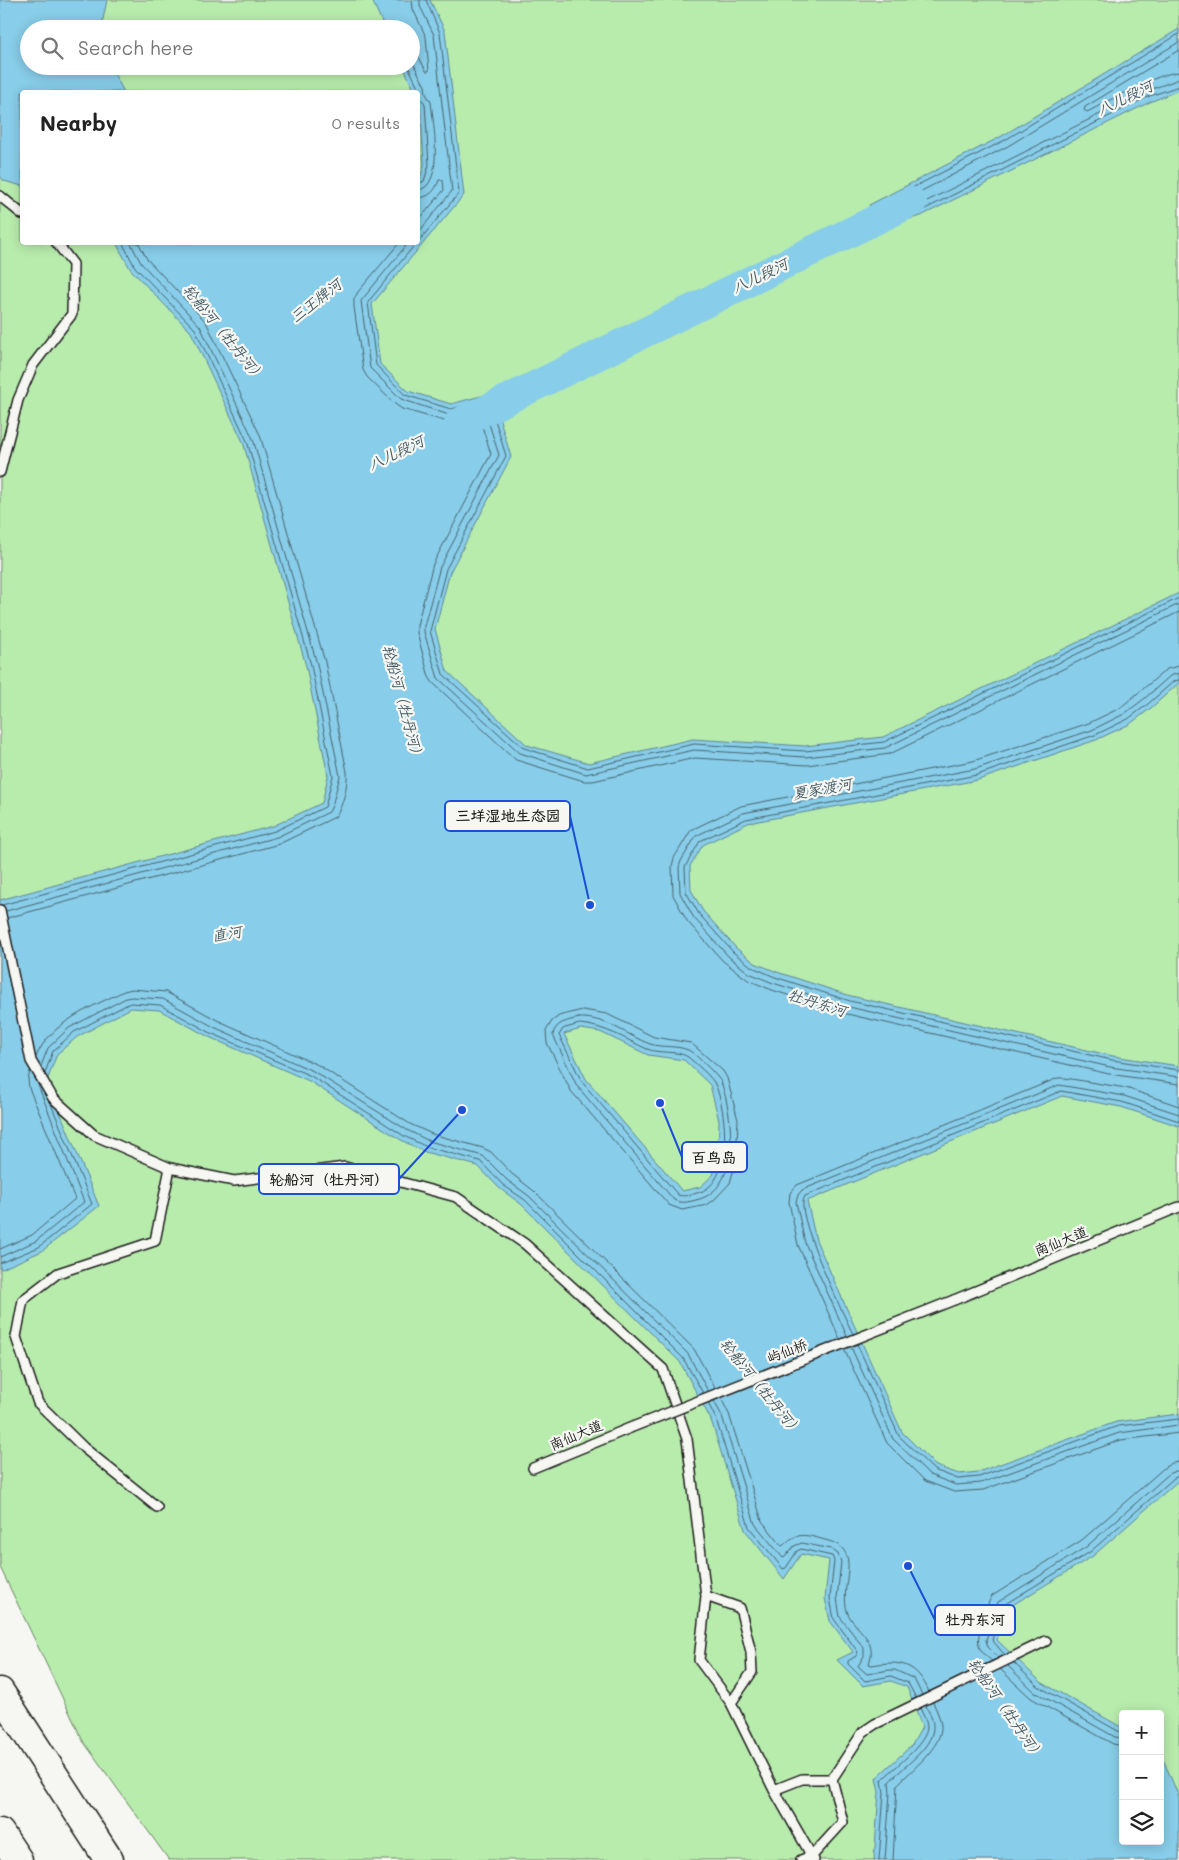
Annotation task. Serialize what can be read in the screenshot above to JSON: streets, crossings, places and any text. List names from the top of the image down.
{
  "streets": {
    "lane": ["南仙大道", "屿仙桥"]
  },
  "crossings": [
    ["南仙大道", "屿仙桥"]
  ],
  "water": [
    "八儿段河",
    "三王牌河",
    "轮船河（牡丹河）",
    "夏家渡河",
    "直河",
    "牡丹东河"
  ],
  "places": [
    "三垟湿地生态园",
    "百鸟岛",
    "轮船河（牡丹河）",
    "牡丹东河"
  ],
  "page": {
    "search": "Search here",
    "heading": ["Nearby", "0 results"],
    "map_buttons": ["+", "−"]
  }
}
